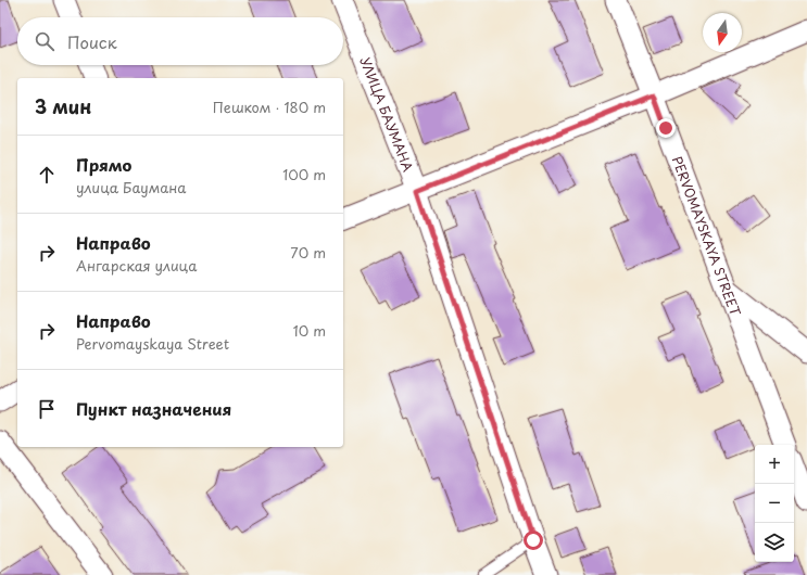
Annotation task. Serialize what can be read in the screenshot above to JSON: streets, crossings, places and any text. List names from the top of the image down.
{
  "streets": {
    "street": ["УЛИЦА БАУМАНА", "PERVOMAYSKAYA STREET"]
  },
  "north": "bottom",
  "page": {
    "search": "Поиск",
    "heading": ["3 мин", "Пешком · 180 m"],
    "list": [
      ["Прямо", "улица Баумана", "100 m"],
      ["Направо", "Ангарская улица", "70 m"],
      ["Направо", "Pervomayskaya Street", "10 m"],
      "Пункт назначения"
    ],
    "map_buttons": ["+", "−"]
  }
}
